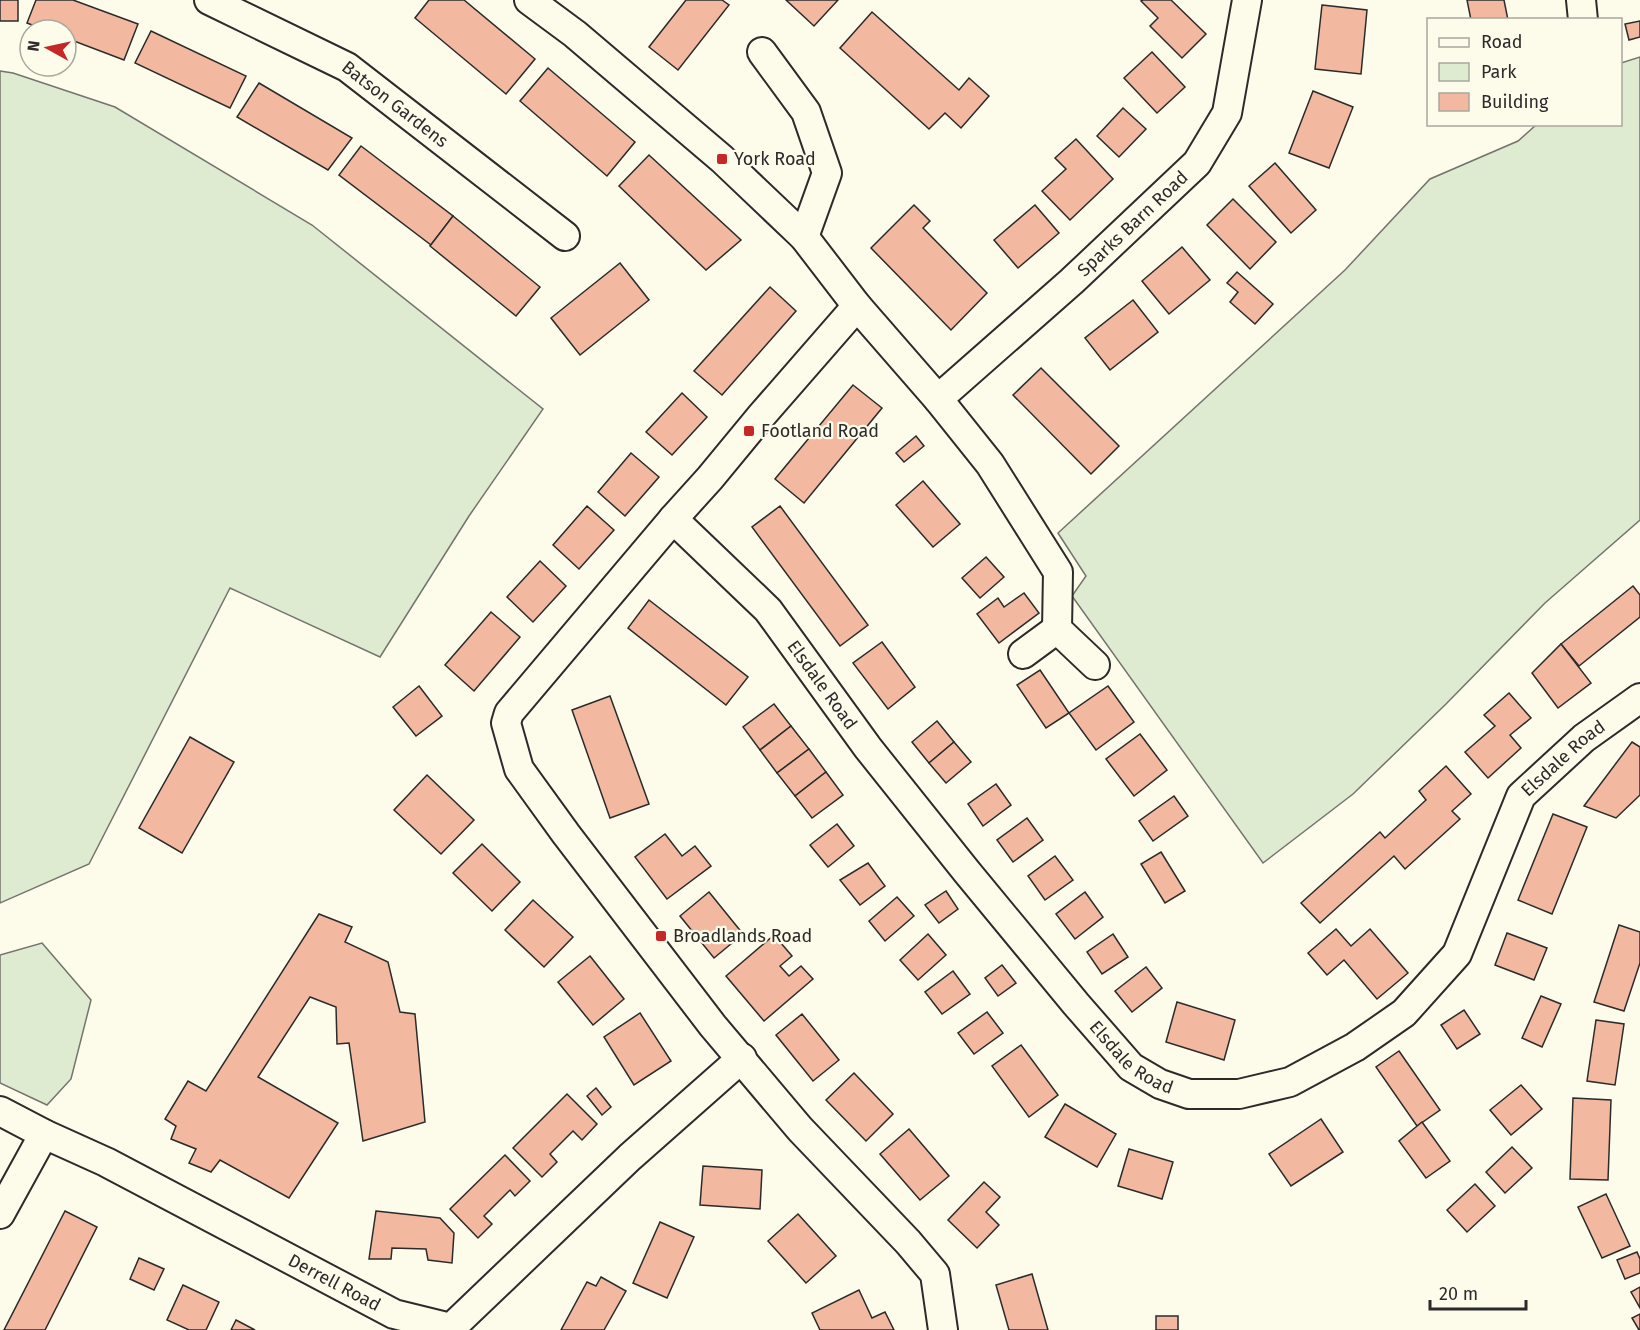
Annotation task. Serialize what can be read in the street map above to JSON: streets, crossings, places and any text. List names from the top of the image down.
{
  "streets": {
    "street": [
      "Batson Gardens",
      "Sparks Barn Road",
      "Elsdale Road",
      "Derrell Road"
    ]
  },
  "places": {
    "transit": ["York Road", "Footland Road", "Broadlands Road"]
  },
  "legend": ["Road", "Park", "Building"],
  "scale_bar": "20 m",
  "north": "left"
}
